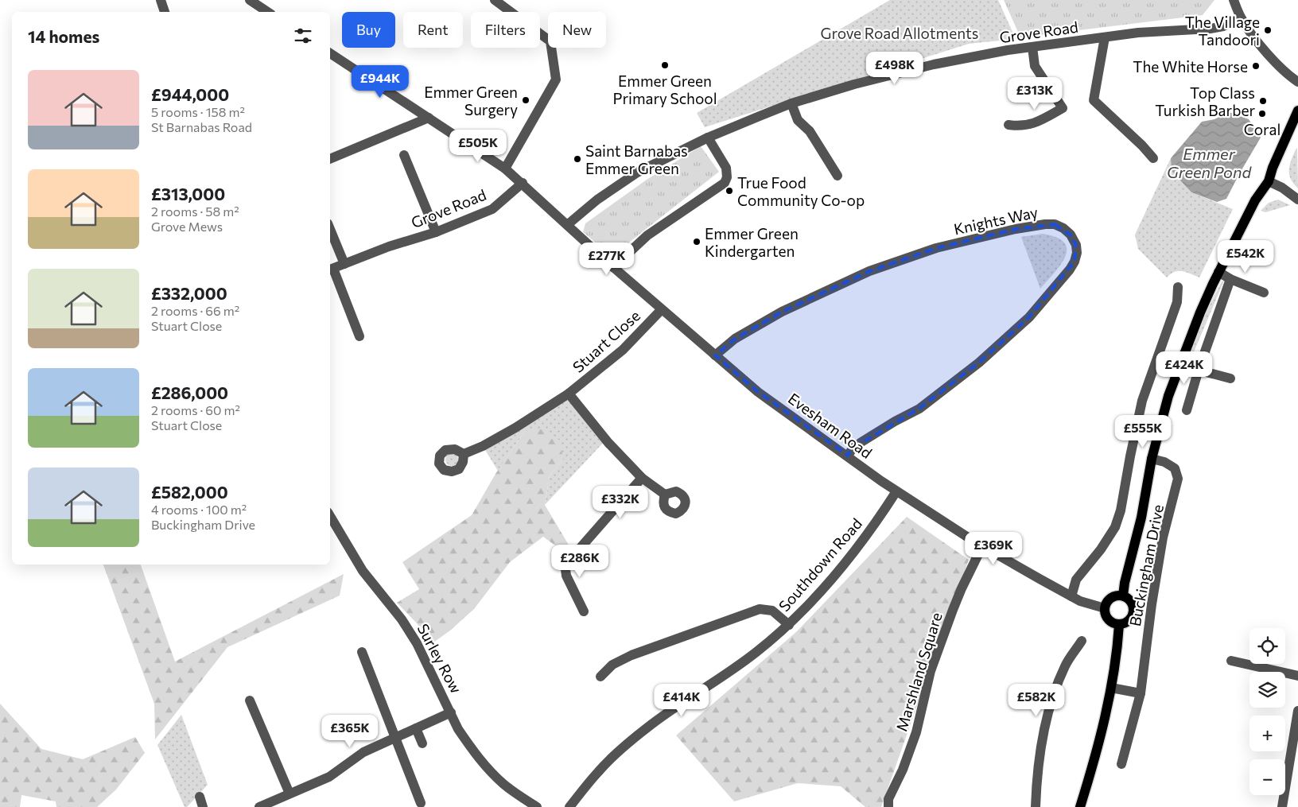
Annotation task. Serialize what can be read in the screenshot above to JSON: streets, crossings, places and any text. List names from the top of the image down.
{
  "streets": {
    "main road": ["Buckingham Drive"],
    "street": [
      "Grove Road",
      "Knights Way",
      "Stuart Close",
      "Evesham Road",
      "Southdown Road",
      "Surley Row",
      "Marshland Square"
    ]
  },
  "crossings": [
    ["Grove Road", "Evesham Road"],
    ["Knights Way", "Evesham Road"],
    ["Stuart Close", "Evesham Road"],
    ["Evesham Road", "Southdown Road"],
    ["Evesham Road", "Buckingham Drive"],
    ["Evesham Road", "Marshland Square"]
  ],
  "water": ["Emmer Green Pond"],
  "parks": ["Grove Road Allotments"],
  "places": [
    "The Village Tandoori",
    "Emmer Green Primary School",
    "The White Horse",
    "Emmer Green Surgery",
    "Top Class Turkish Barber",
    "Coral",
    "Saint Barnabas Emmer Green",
    "True Food Community Co-op",
    "Emmer Green Kindergarten"
  ],
  "page": {
    "chip": [
      "Buy",
      "Rent",
      "Filters",
      "New"
    ],
    "heading": "14 homes",
    "price": [
      "£498K",
      "£944K",
      "£313K",
      "£505K",
      "£542K",
      "£277K",
      "£424K",
      "£555K",
      "£332K",
      "£369K",
      "£286K",
      "£414K",
      "£582K",
      "£365K"
    ],
    "list": [
      {
        "name": "£944,000",
        "note": "5 rooms · 158 m² · St Barnabas Road"
      },
      {
        "name": "£313,000",
        "note": "2 rooms · 58 m² · Grove Mews"
      },
      {
        "name": "£332,000",
        "note": "2 rooms · 66 m² · Stuart Close"
      },
      {
        "name": "£286,000",
        "note": "2 rooms · 60 m² · Stuart Close"
      },
      {
        "name": "£582,000",
        "note": "4 rooms · 100 m² · Buckingham Drive"
      }
    ],
    "map_buttons": ["+", "−"]
  }
}
